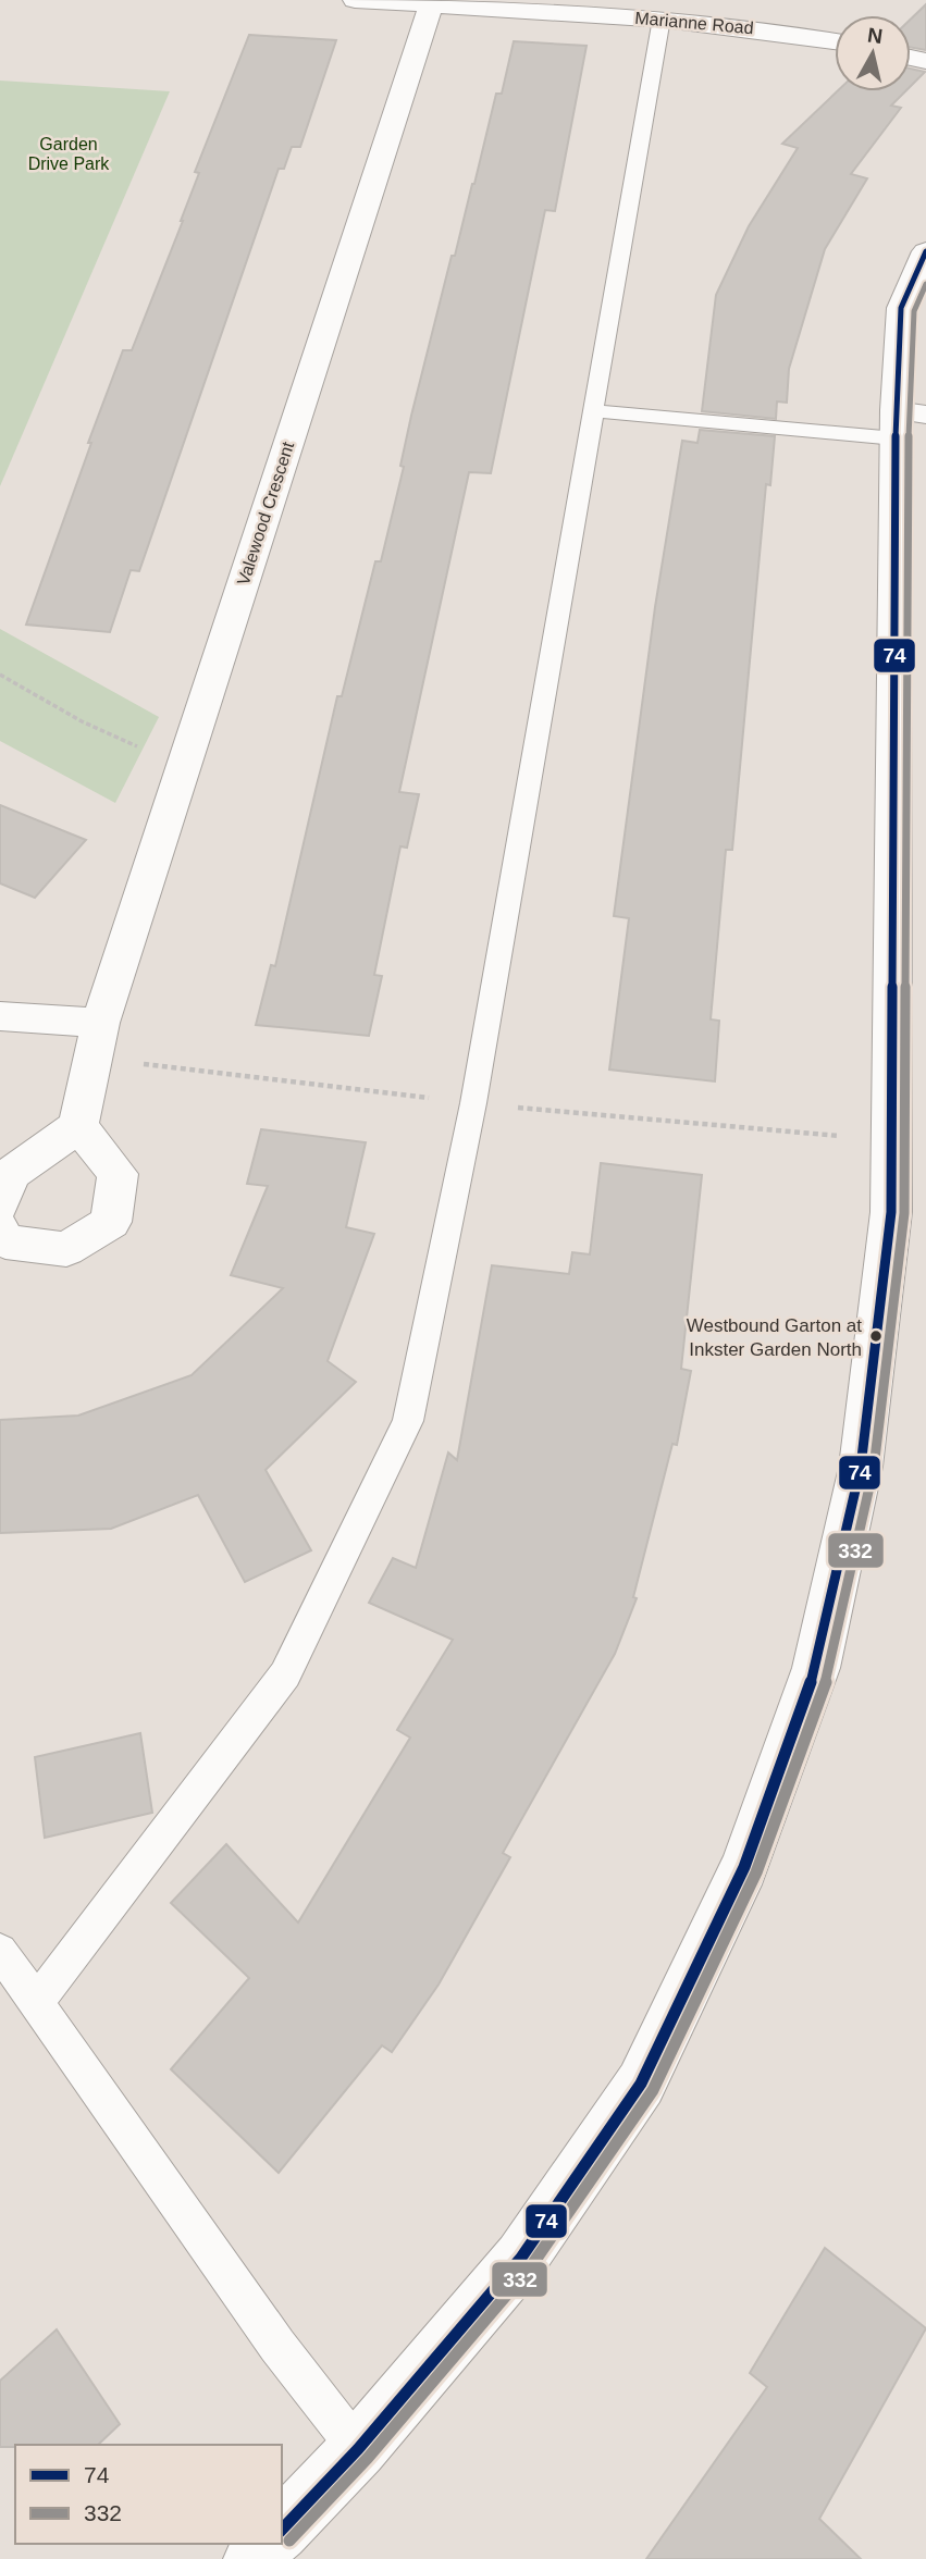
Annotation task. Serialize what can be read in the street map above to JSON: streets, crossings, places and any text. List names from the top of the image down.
{
  "streets": {
    "street": ["Marianne Road", "Valewood Crescent"]
  },
  "crossings": [
    ["Marianne Road", "Valewood Crescent"]
  ],
  "parks": ["Garden Drive Park"],
  "places": ["Westbound Garton at Inkster Garden North"],
  "lines": ["transit line 74", "transit line 332"],
  "legend": ["74", "332"],
  "north": "top"
}
